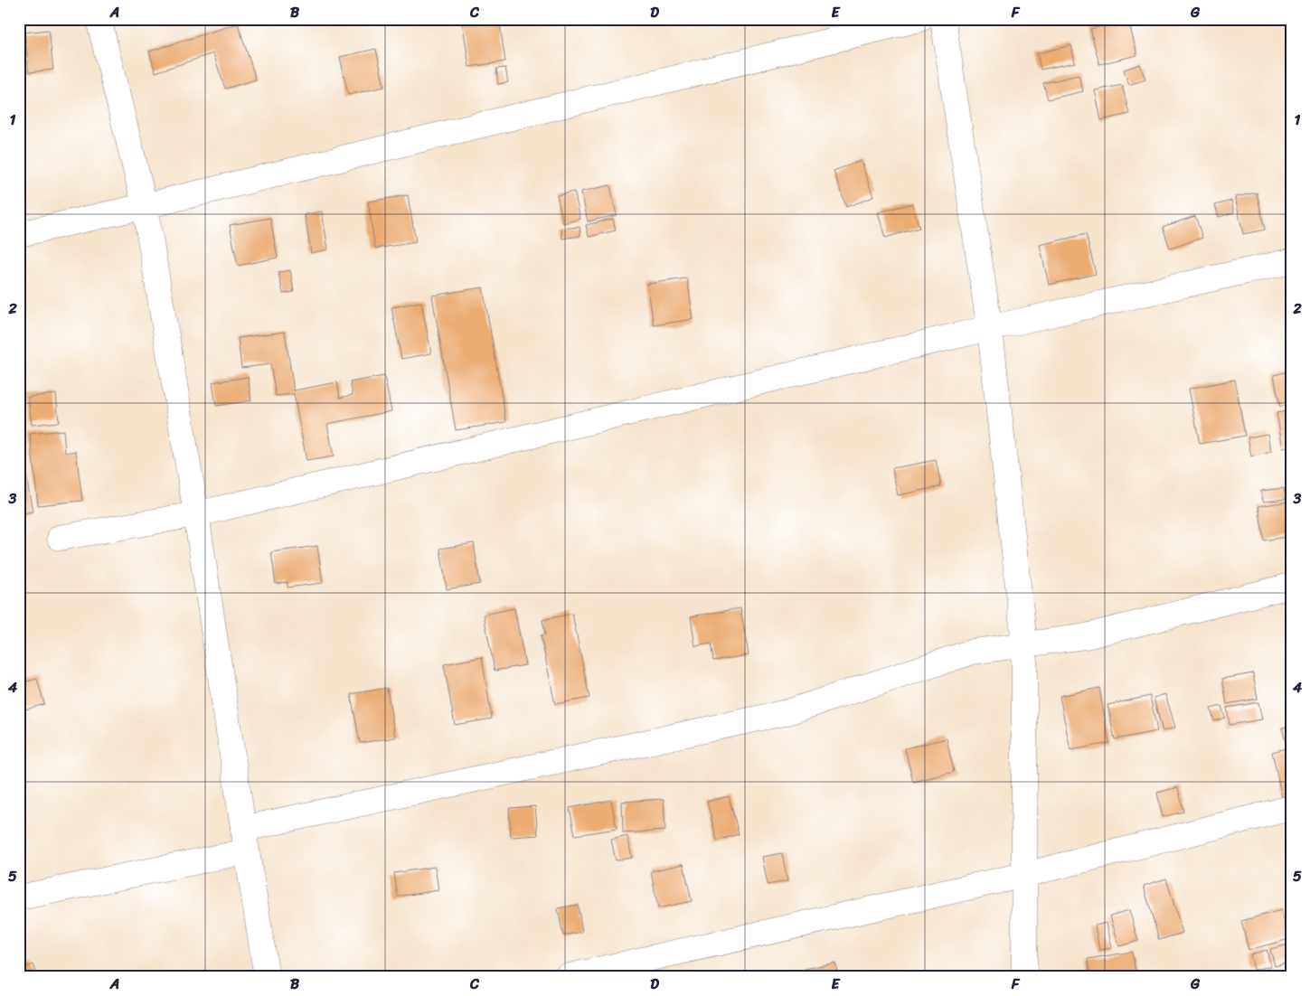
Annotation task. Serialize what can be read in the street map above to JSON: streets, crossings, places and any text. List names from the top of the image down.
{
  "grid": {
    "columns": [
      "A",
      "B",
      "C",
      "D",
      "E",
      "F",
      "G"
    ],
    "rows": [
      "1",
      "2",
      "3",
      "4",
      "5"
    ]
  }
}
